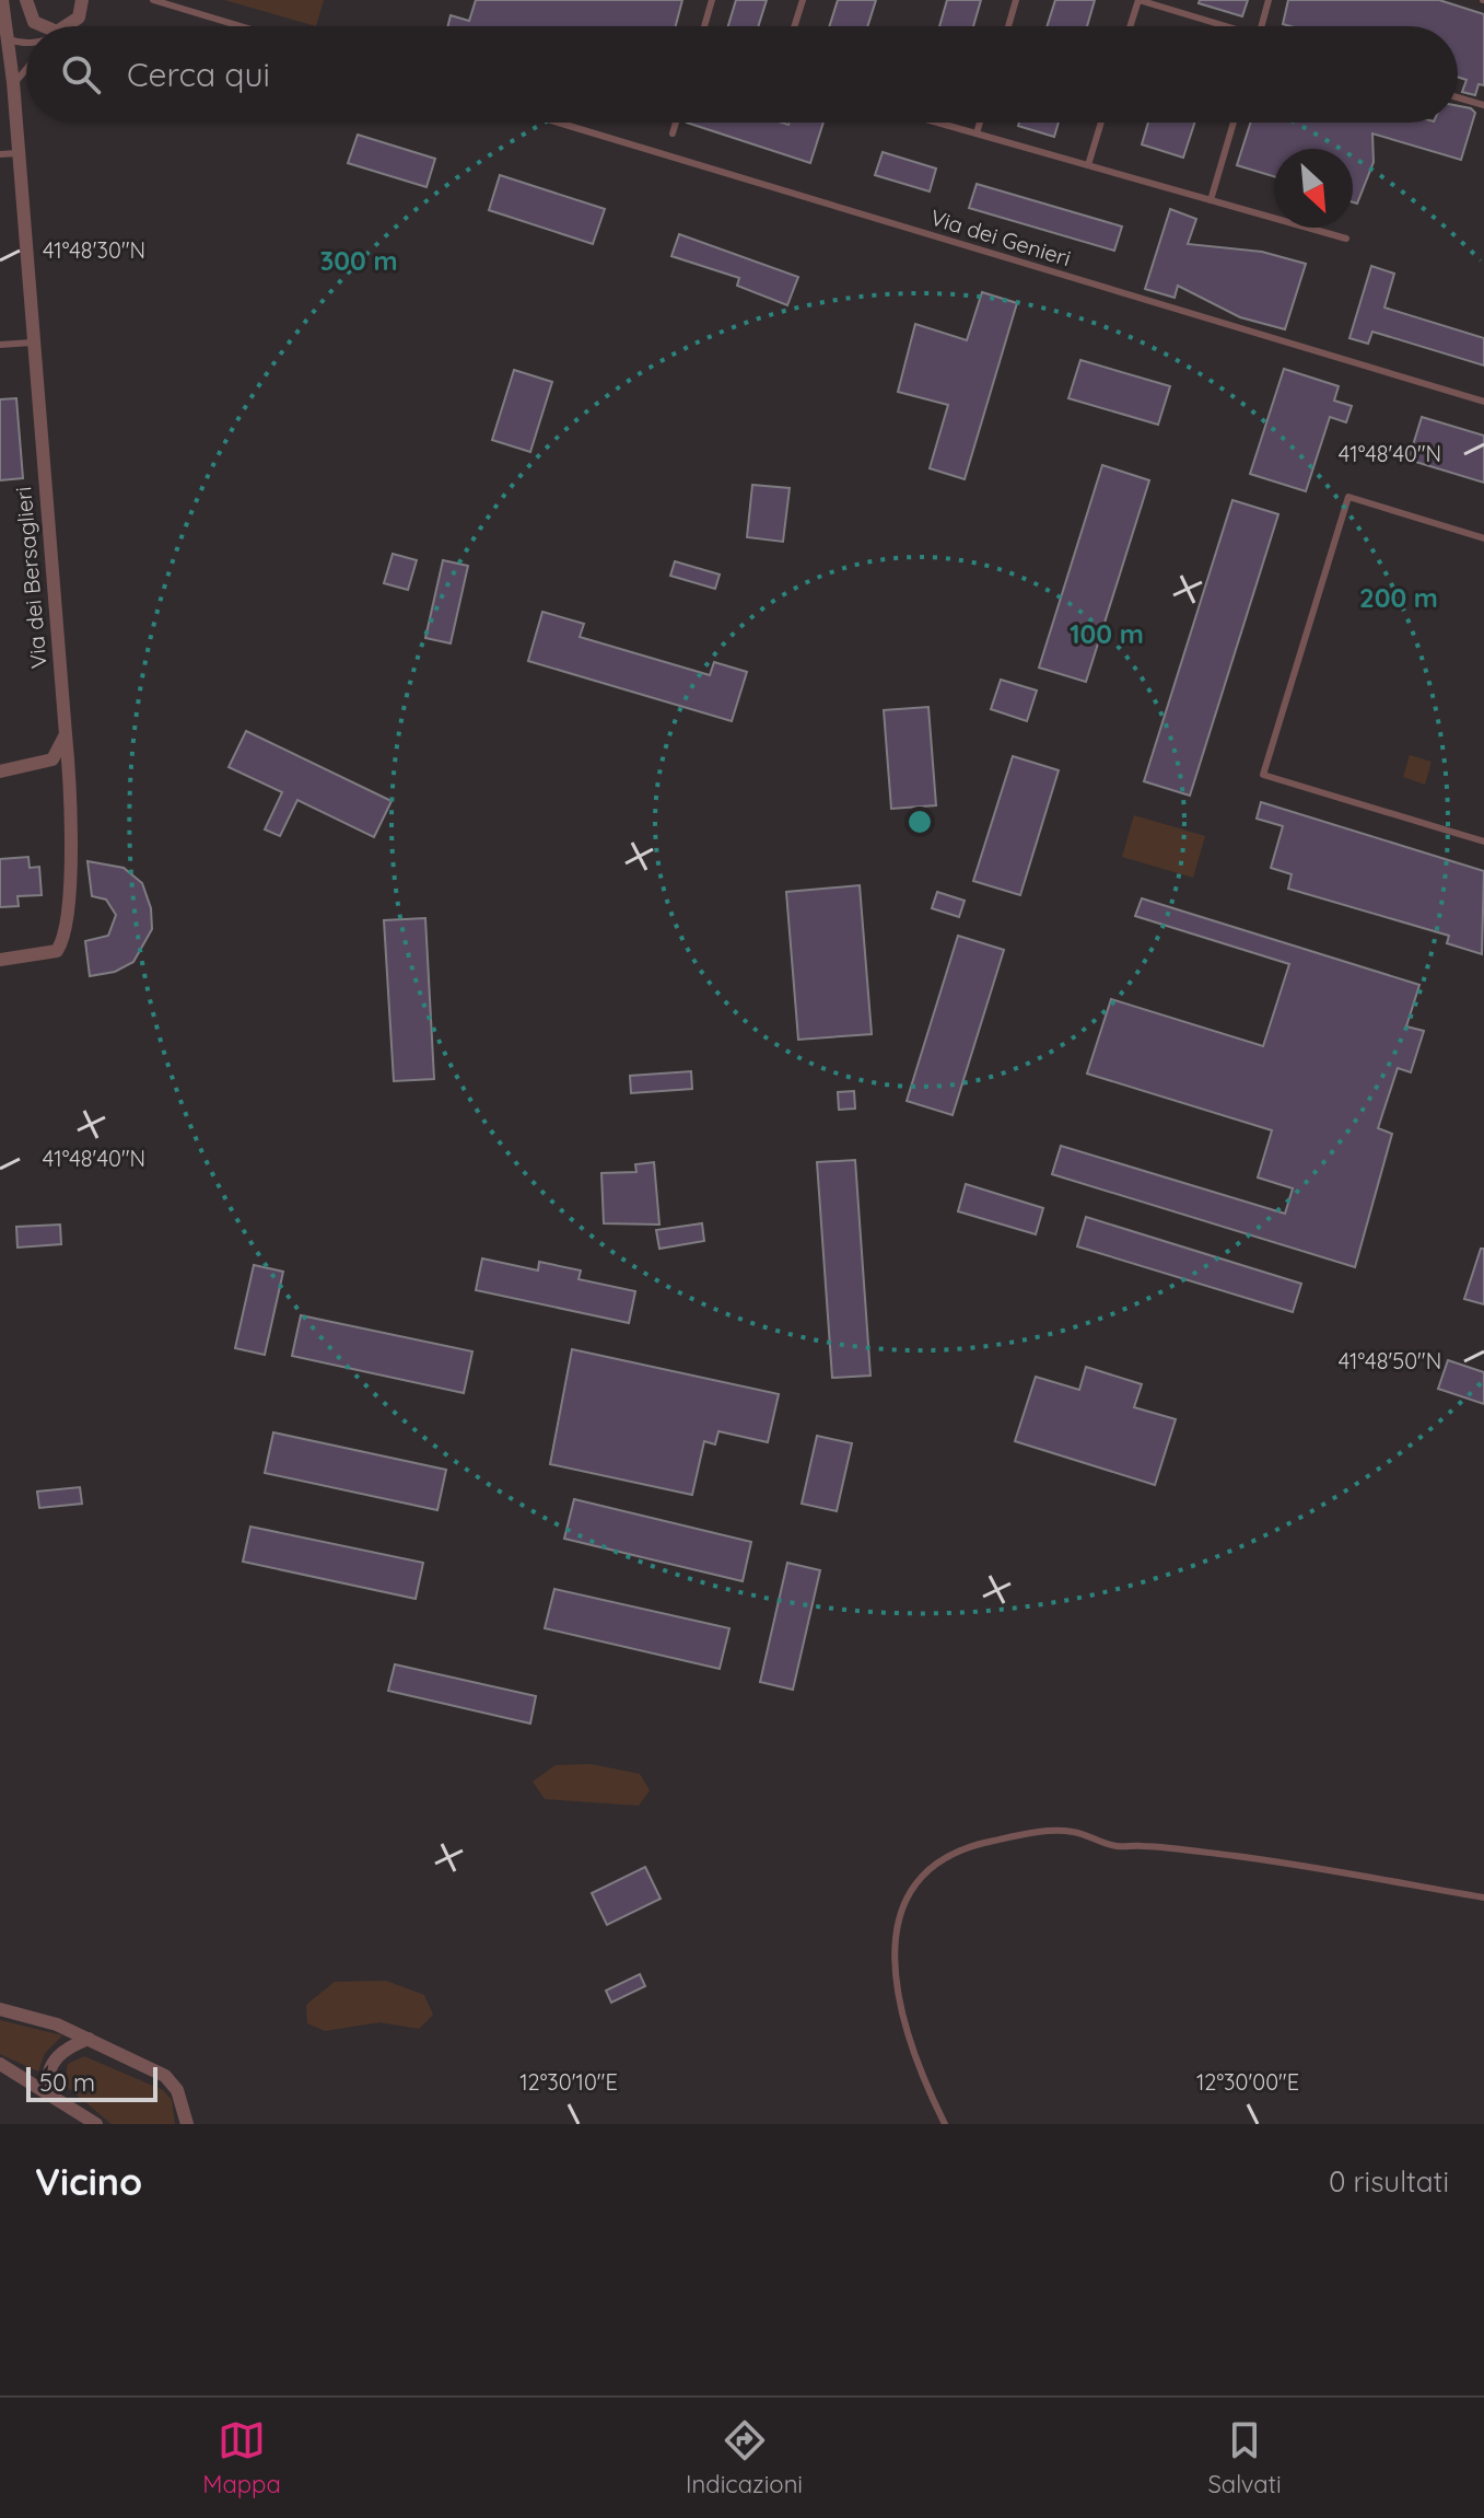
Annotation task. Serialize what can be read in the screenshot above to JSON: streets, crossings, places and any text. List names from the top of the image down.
{
  "streets": {
    "street": ["Via dei Bersaglieri"],
    "lane": ["Via dei Genieri"]
  },
  "scale_bar": "50 m",
  "north": "bottom right",
  "page": {
    "search": "Cerca qui",
    "scale": "50 m",
    "heading": ["Vicino", "0 risultati"],
    "nav": ["Mappa", "Indicazioni", "Salvati"]
  },
  "coordinates": [
    "41°48'30\"N",
    "41°48'40\"N",
    "41°48'50\"N",
    "12°30'10\"E",
    "12°30'00\"E"
  ],
  "rings": ["300 m", "200 m", "100 m"]
}
